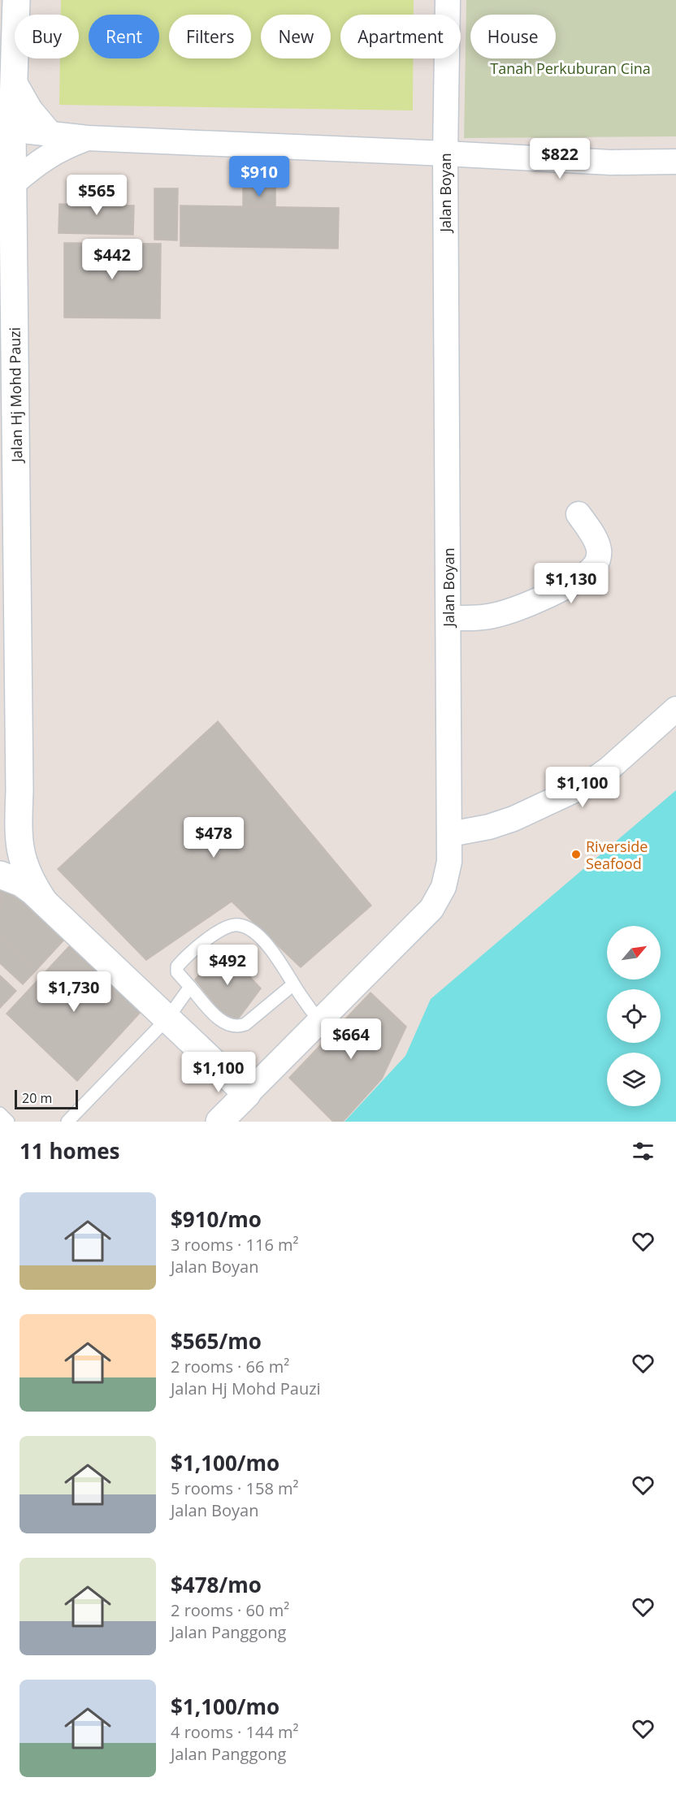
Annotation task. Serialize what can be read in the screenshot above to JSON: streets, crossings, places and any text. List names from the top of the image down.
{
  "streets": {
    "street": ["Jalan Boyan", "Jalan Hj Mohd Pauzi"]
  },
  "parks": ["Tanah Perkuburan Cina"],
  "places": ["Riverside Seafood"],
  "scale_bar": "20 m",
  "north": "top right",
  "page": {
    "chip": [
      "Buy",
      "Rent",
      "Filters",
      "New",
      "Apartment",
      "House"
    ],
    "price": [
      "$822",
      "$910",
      "$565",
      "$442",
      "$1,130",
      "$1,100",
      "$478",
      "$492",
      "$1,730",
      "$664",
      "$1,100"
    ],
    "scale": "20 m",
    "heading": "11 homes",
    "list": [
      {
        "name": "$910/mo",
        "note": "3 rooms · 116 m² · Jalan Boyan"
      },
      {
        "name": "$565/mo",
        "note": "2 rooms · 66 m² · Jalan Hj Mohd Pauzi"
      },
      {
        "name": "$1,100/mo",
        "note": "5 rooms · 158 m² · Jalan Boyan"
      },
      {
        "name": "$478/mo",
        "note": "2 rooms · 60 m² · Jalan Panggong"
      },
      {
        "name": "$1,100/mo",
        "note": "4 rooms · 144 m² · Jalan Panggong"
      }
    ]
  }
}
